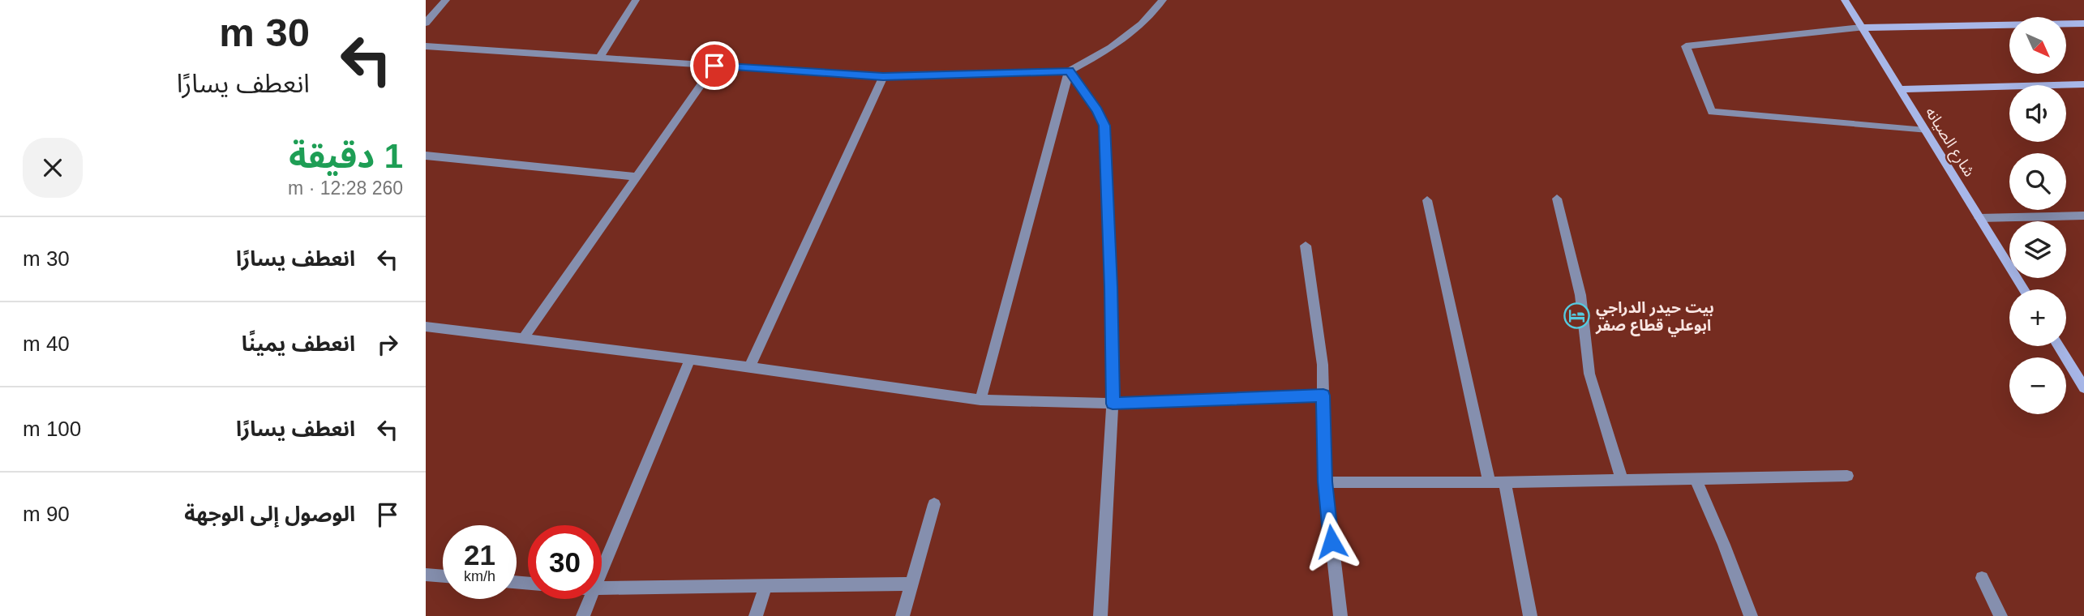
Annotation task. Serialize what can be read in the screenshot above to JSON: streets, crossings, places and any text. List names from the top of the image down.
{
  "streets": {
    "street": ["شارع الصيانه"]
  },
  "places": {
    "hotel": ["بيت حيدر الدراجي ابوعلي قطاع صفر"]
  },
  "north": "bottom right",
  "page": {
    "turn": ["30 m", "انعطف يسارًا"],
    "map_buttons": ["+", "−"],
    "heading": ["1 دقيقة", "260 m · 12:28"],
    "list": [
      {
        "name": "انعطف يسارًا",
        "value": "30 m"
      },
      {
        "name": "انعطف يمينًا",
        "value": "40 m"
      },
      {
        "name": "انعطف يسارًا",
        "value": "100 m"
      },
      {
        "name": "الوصول إلى الوجهة",
        "value": "90 m"
      }
    ],
    "speed": "21 km/h",
    "limit": "30"
  }
}
